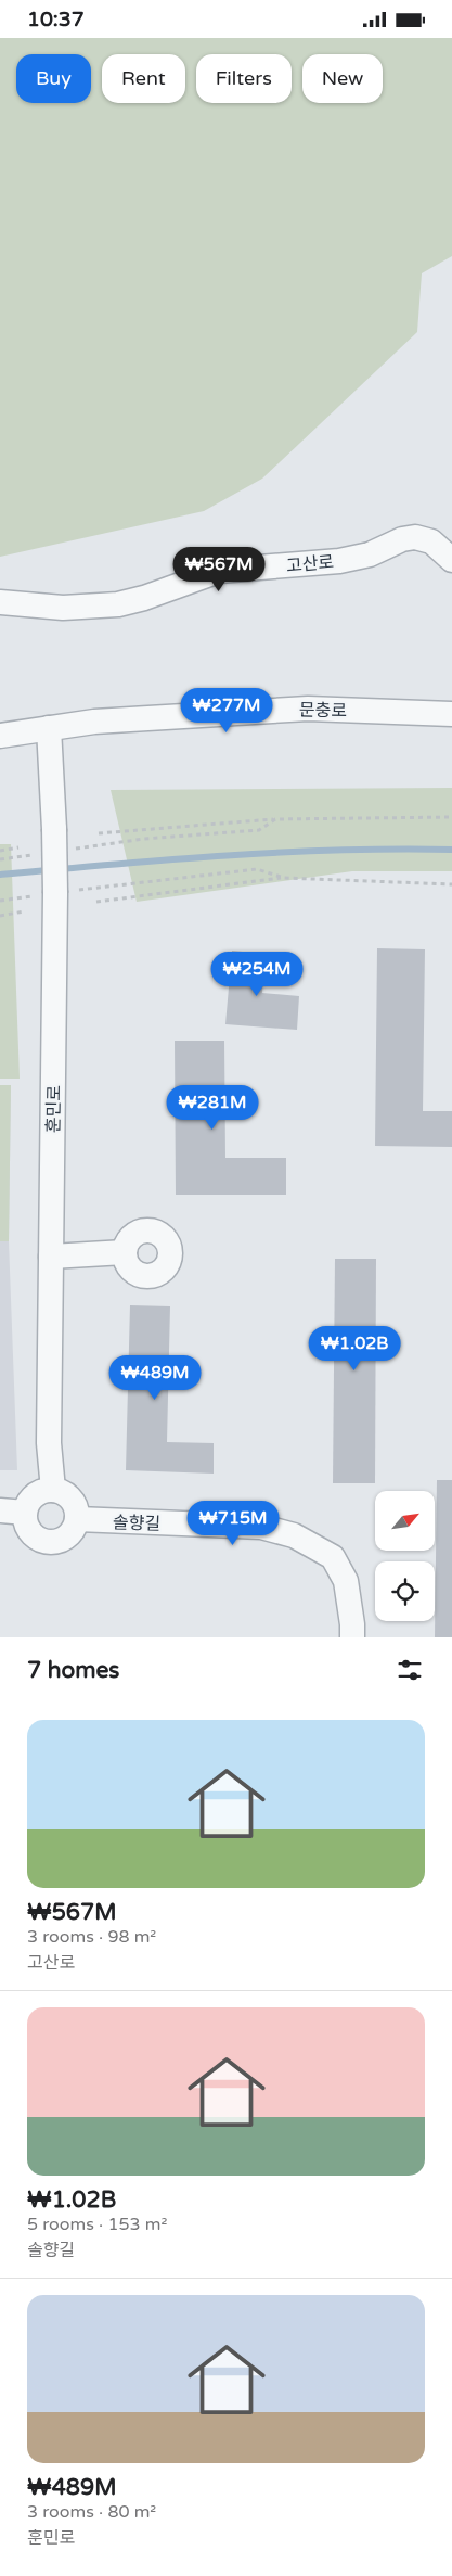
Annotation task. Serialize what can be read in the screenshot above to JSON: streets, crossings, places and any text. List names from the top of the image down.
{
  "streets": {
    "street": [
      "고산로",
      "문충로",
      "훈민로",
      "솔향길"
    ]
  },
  "crossings": [
    ["문충로", "훈민로"],
    ["훈민로", "솔향길"]
  ],
  "north": "top right",
  "page": {
    "status": "10:37",
    "chip": [
      "Buy",
      "Rent",
      "Filters",
      "New"
    ],
    "price": [
      "₩567M",
      "₩277M",
      "₩254M",
      "₩281M",
      "₩1.02B",
      "₩489M",
      "₩715M"
    ],
    "heading": "7 homes",
    "list": [
      {
        "name": "₩567M",
        "note": "3 rooms · 98 m² · 고산로"
      },
      {
        "name": "₩1.02B",
        "note": "5 rooms · 153 m² · 솔향길"
      },
      {
        "name": "₩489M",
        "note": "3 rooms · 80 m² · 훈민로"
      }
    ]
  }
}
